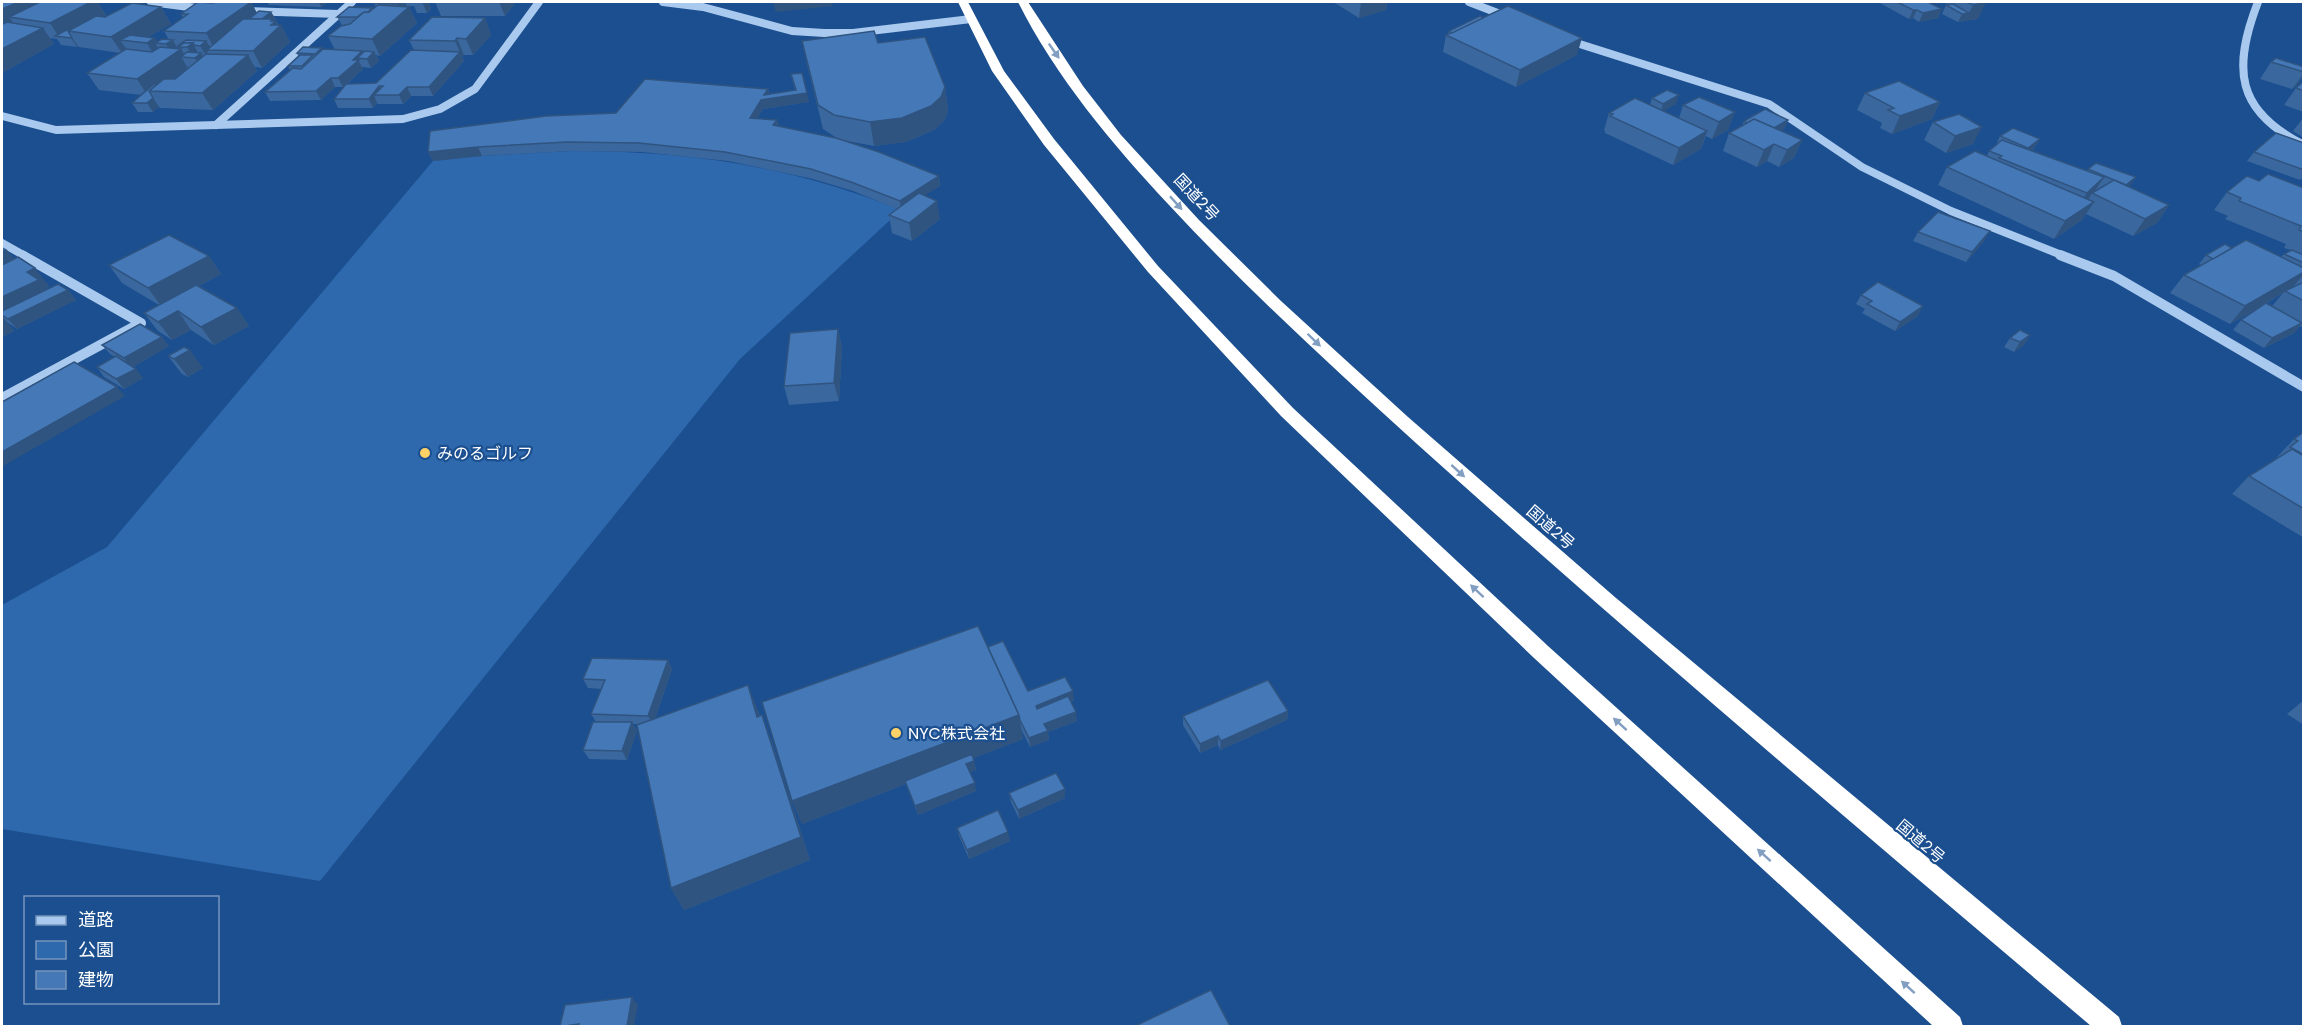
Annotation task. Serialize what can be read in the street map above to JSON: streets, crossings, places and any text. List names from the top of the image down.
{
  "streets": {
    "highway": ["国道2号"]
  },
  "places": ["みのるゴルフ", "NYC株式会社"],
  "legend": ["道路", "公園", "建物"]
}
